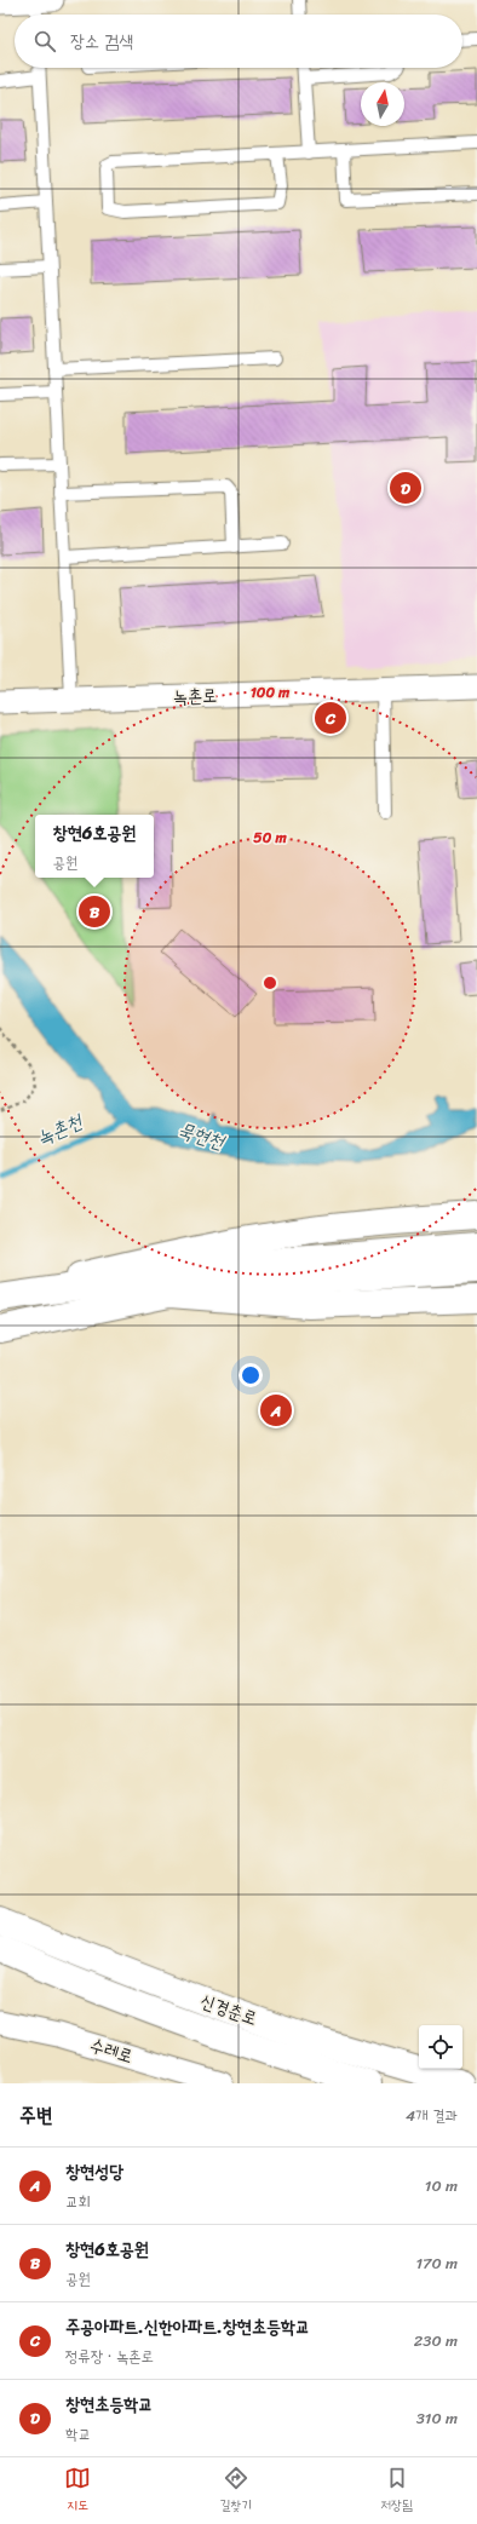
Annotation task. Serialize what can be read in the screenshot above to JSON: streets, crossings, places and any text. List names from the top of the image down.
{
  "streets": {
    "highway": ["신경춘로"],
    "street": ["녹촌로", "수레로"]
  },
  "water": ["녹촌천", "묵현천"],
  "north": "top",
  "page": {
    "search": "장소 검색",
    "pins": [
      "D",
      "C",
      "B",
      "A"
    ],
    "popup": ["창현6호공원", "공원"],
    "heading": ["주변", "4개 결과"],
    "list": [
      {
        "mark": "A",
        "name": "창현성당",
        "note": "교회",
        "value": "10 m"
      },
      {
        "mark": "B",
        "name": "창현6호공원",
        "note": "공원",
        "value": "170 m"
      },
      {
        "mark": "C",
        "name": "주공아파트.신한아파트.창현초등학교",
        "note": "정류장 · 녹촌로",
        "value": "230 m"
      },
      {
        "mark": "D",
        "name": "창현초등학교",
        "note": "학교",
        "value": "310 m"
      }
    ],
    "nav": ["지도", "길찾기", "저장됨"]
  },
  "rings": ["100 m", "50 m"]
}
